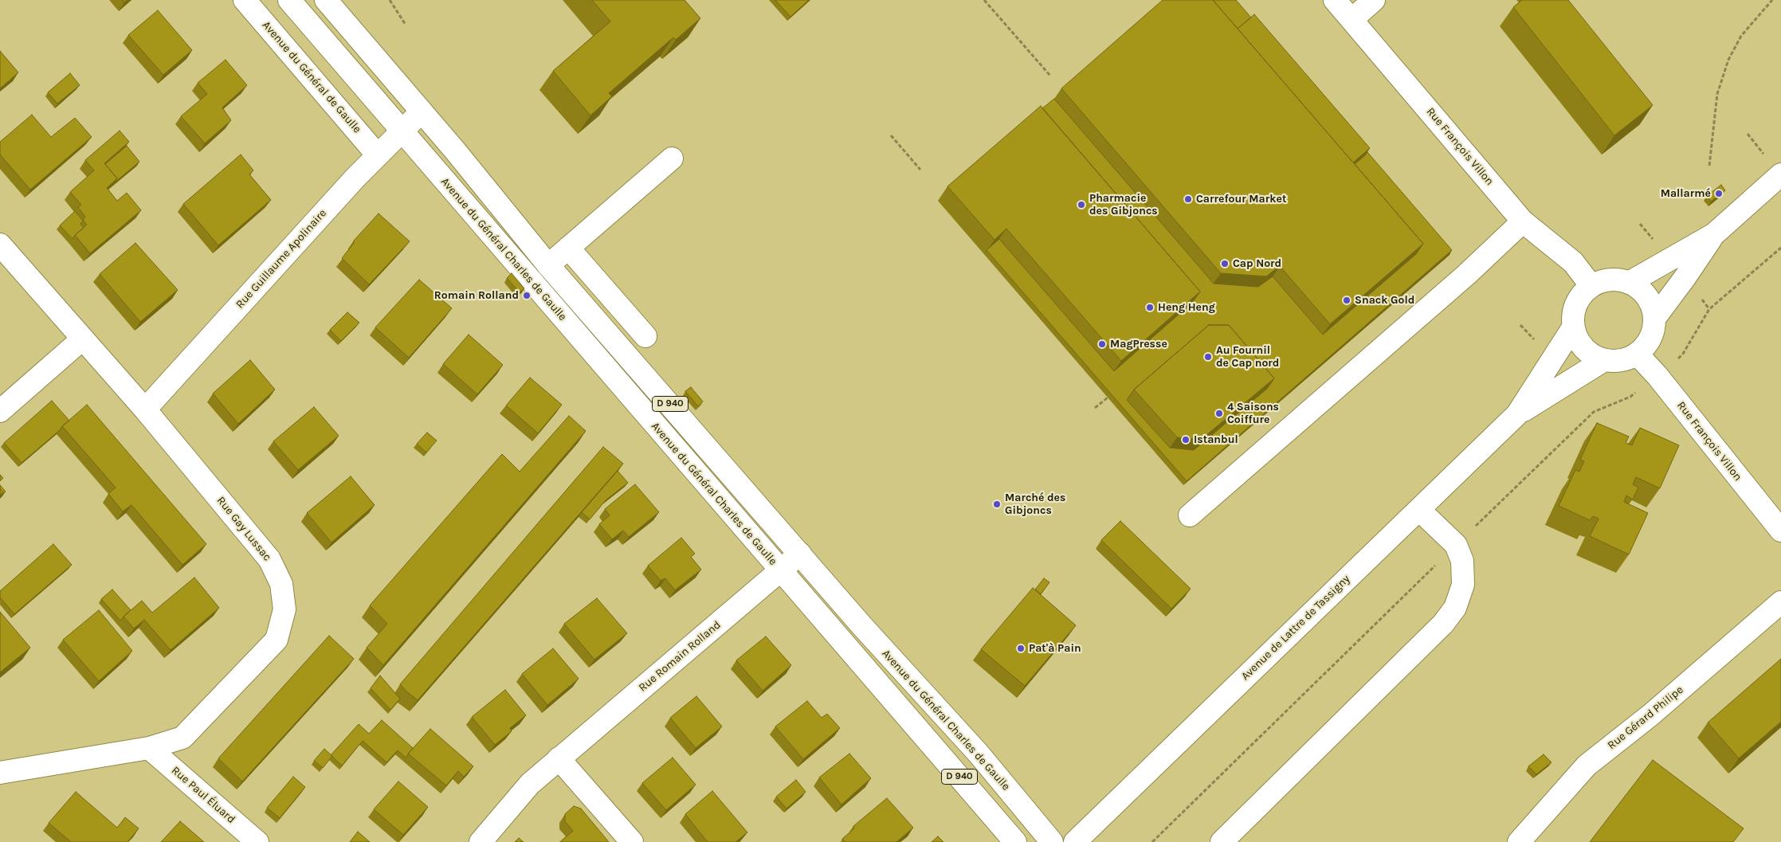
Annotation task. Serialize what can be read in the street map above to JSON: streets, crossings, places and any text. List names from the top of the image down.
{
  "streets": {
    "main road": [
      "Avenue du Général de Gaulle",
      "Rue François Villon",
      "Avenue du Général Charles de Gaulle",
      "Rue Guillaume Apolinaire",
      "D 940",
      "Rue Gay Lussac",
      "Avenue de Lattre de Tassigny",
      "Rue Romain Rolland",
      "Rue Gérard Philipe",
      "Rue Paul Éluard"
    ]
  },
  "crossings": [
    ["Avenue du Général de Gaulle", "Rue Guillaume Apolinaire"],
    ["Rue François Villon", "Avenue de Lattre de Tassigny"],
    ["Avenue du Général Charles de Gaulle", "Rue Guillaume Apolinaire"],
    ["Avenue du Général Charles de Gaulle", "Rue Romain Rolland"],
    ["Rue Guillaume Apolinaire", "Rue Gay Lussac"],
    ["Rue Gay Lussac", "Rue Paul Éluard"]
  ],
  "places": [
    "Mallarmé",
    "Carrefour Market",
    "Pharmacie des Gibjoncs",
    "Cap Nord",
    "Romain Rolland",
    "Snack Gold",
    "Heng Heng",
    "MagPresse",
    "Au Fournil de Cap nord",
    "4 Saisons Coiffure",
    "Istanbul",
    "Marché des Gibjoncs",
    "Pat'à Pain"
  ]
}
